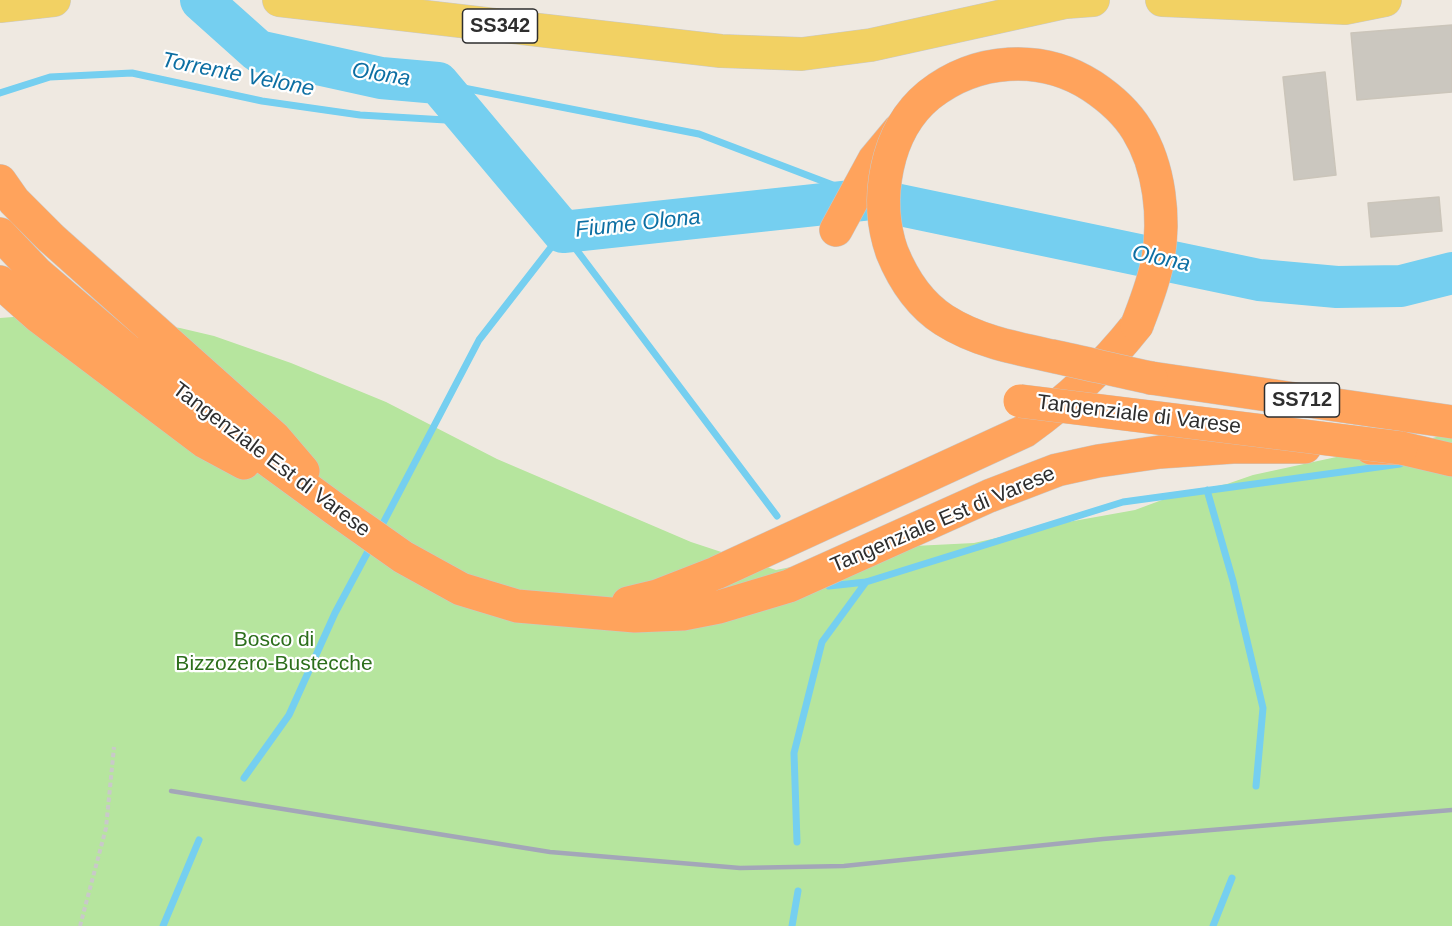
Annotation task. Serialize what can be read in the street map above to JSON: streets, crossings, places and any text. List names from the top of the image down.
{
  "streets": {
    "highway": ["SS712", "Tangenziale di Varese", "Tangenziale Est di Varese"],
    "main road": ["SS342"]
  },
  "crossings": [
    ["Tangenziale di Varese", "Tangenziale Est di Varese"]
  ],
  "water": ["Torrente Velone", "Olona", "Fiume Olona"],
  "parks": ["Bosco di Bizzozero-Bustecche"]
}
